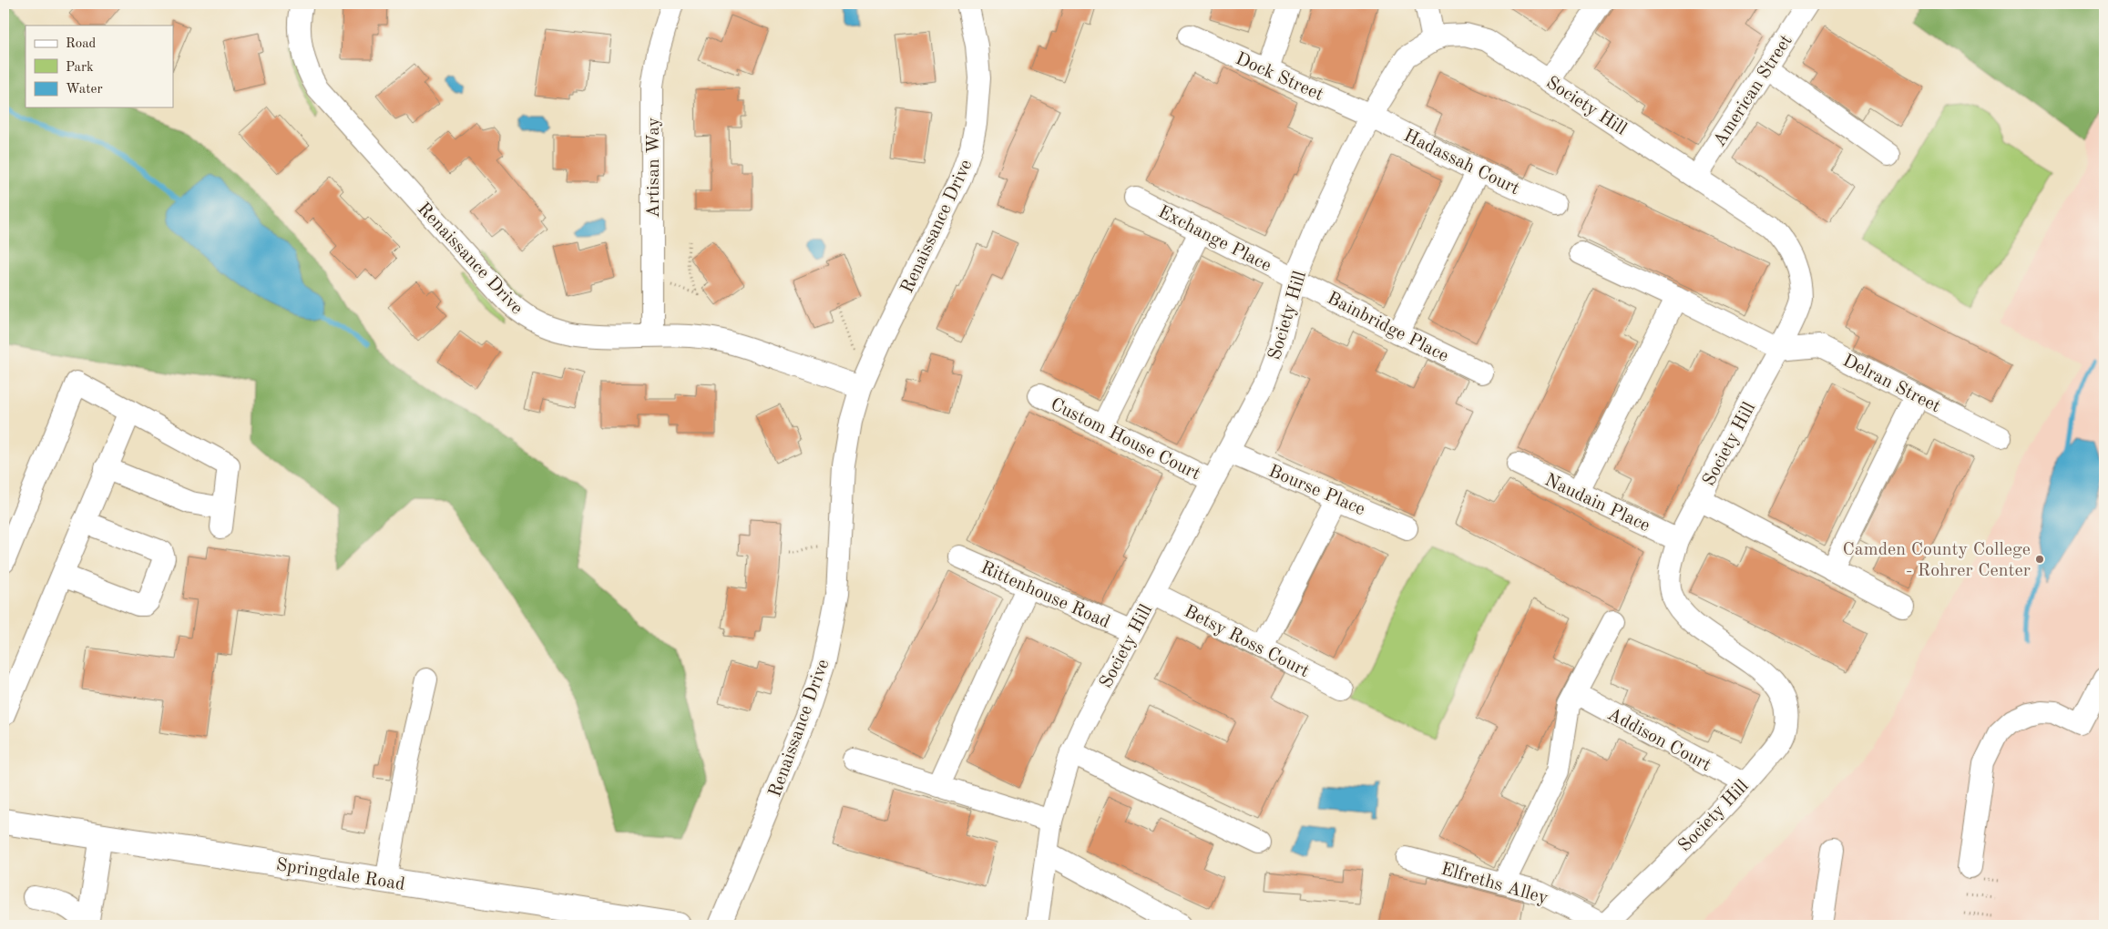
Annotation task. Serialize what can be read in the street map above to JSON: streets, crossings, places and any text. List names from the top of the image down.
{
  "streets": {
    "main road": ["Springdale Road"],
    "street": [
      "Dock Street",
      "American Street",
      "Society Hill",
      "Hadassah Court",
      "Artisan Way",
      "Renaissance Drive",
      "Exchange Place",
      "Bainbridge Place",
      "Delran Street",
      "Custom House Court",
      "Bourse Place",
      "Naudain Place",
      "Rittenhouse Road",
      "Betsy Ross Court",
      "Addison Court",
      "Elfreths Alley"
    ]
  },
  "crossings": [
    ["Dock Street", "Society Hill"],
    ["Dock Street", "Hadassah Court"],
    ["American Street", "Society Hill"],
    ["Society Hill", "Hadassah Court"],
    ["Society Hill", "Exchange Place"],
    ["Society Hill", "Bainbridge Place"],
    ["Society Hill", "Delran Street"],
    ["Society Hill", "Custom House Court"],
    ["Society Hill", "Bourse Place"],
    ["Society Hill", "Naudain Place"],
    ["Society Hill", "Rittenhouse Road"],
    ["Society Hill", "Betsy Ross Court"],
    ["Society Hill", "Addison Court"],
    ["Society Hill", "Elfreths Alley"],
    ["Artisan Way", "Renaissance Drive"],
    ["Exchange Place", "Bainbridge Place"]
  ],
  "places": ["Camden County College - Rohrer Center"],
  "legend": ["Road", "Park", "Water"]
}
